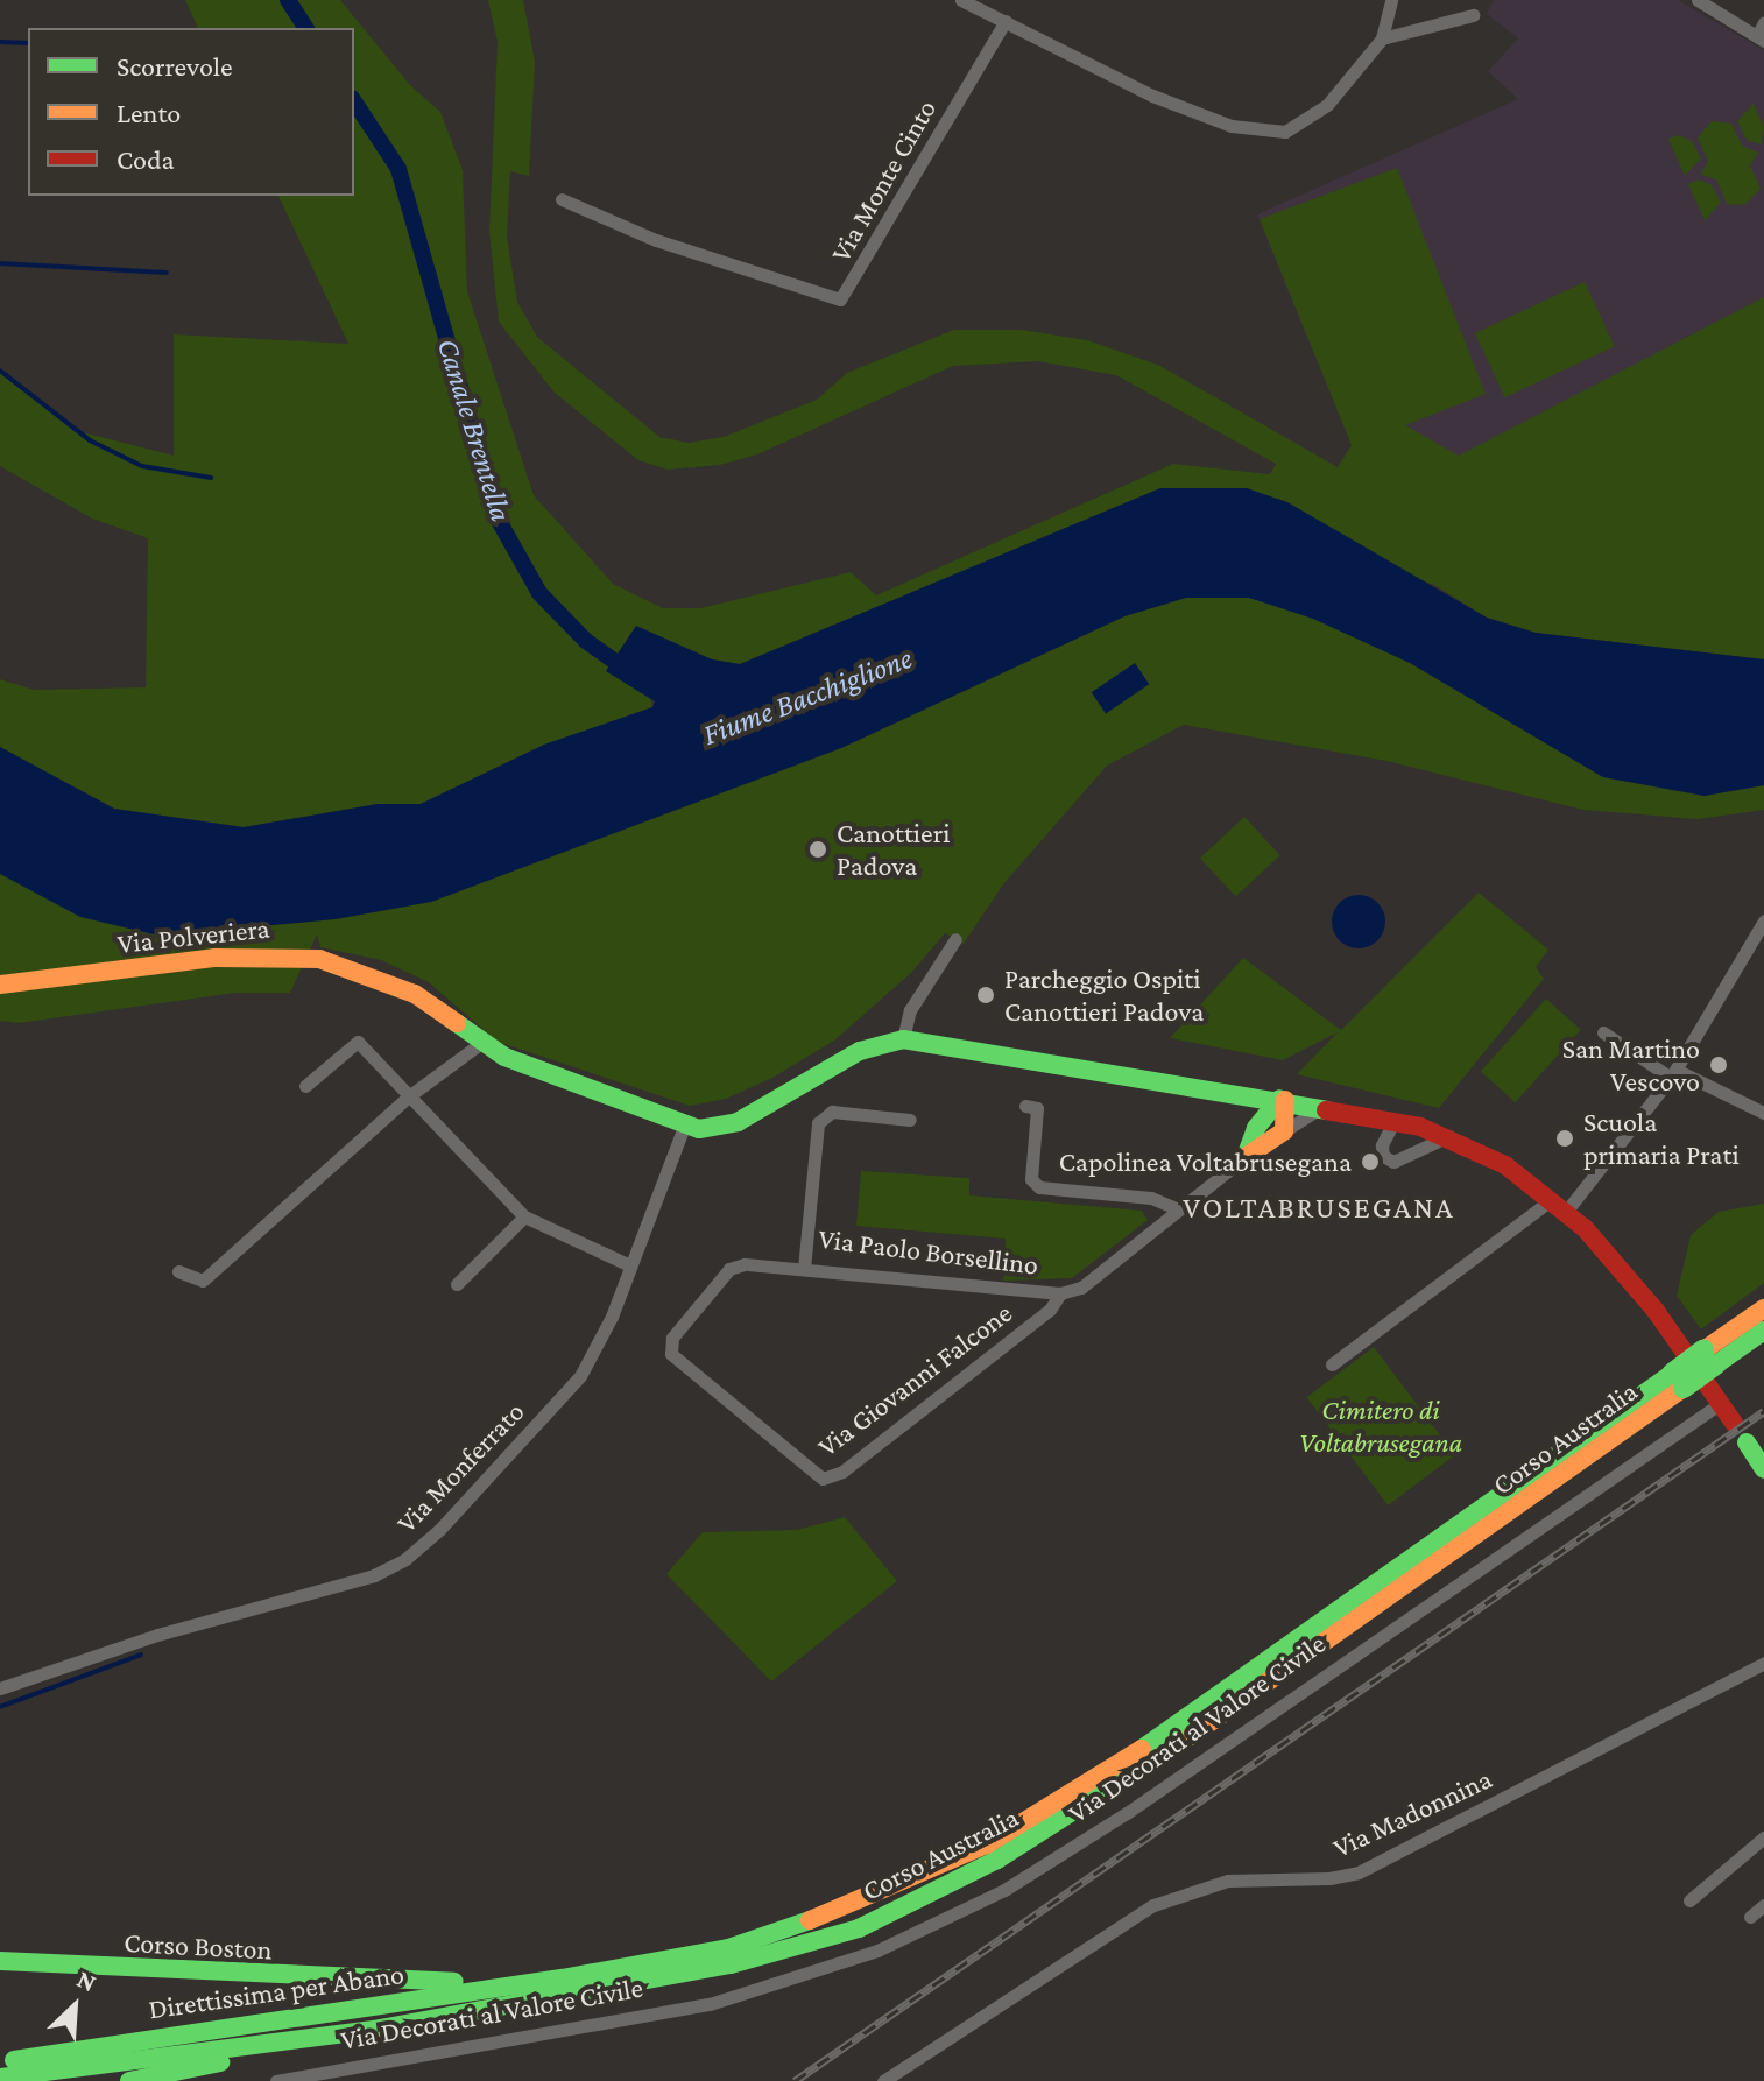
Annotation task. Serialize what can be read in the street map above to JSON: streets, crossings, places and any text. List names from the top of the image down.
{
  "streets": {
    "main road": [
      "Via Polveriera",
      "Corso Australia",
      "Corso Boston",
      "Direttissima per Abano"
    ],
    "street": [
      "Via Monte Cinto",
      "Via Paolo Borsellino",
      "Via Giovanni Falcone",
      "Via Monferrato",
      "Via Decorati al Valore Civile",
      "Via Madonnina"
    ]
  },
  "crossings": [
    ["Via Polveriera", "Via Monferrato"],
    ["Via Paolo Borsellino", "Via Giovanni Falcone"],
    ["Corso Australia", "Corso Boston"],
    ["Corso Australia", "Direttissima per Abano"],
    ["Corso Boston", "Direttissima per Abano"]
  ],
  "districts": ["VOLTABRUSEGANA"],
  "water": ["Canale Brentella", "Fiume Bacchiglione"],
  "parks": ["Cimitero di Voltabrusegana"],
  "places": [
    "Canottieri Padova",
    "Parcheggio Ospiti Canottieri Padova",
    "San Martino Vescovo",
    "Scuola primaria Prati",
    "Capolinea Voltabrusegana"
  ],
  "legend": ["Scorrevole", "Lento", "Coda"],
  "north": "top right"
}
